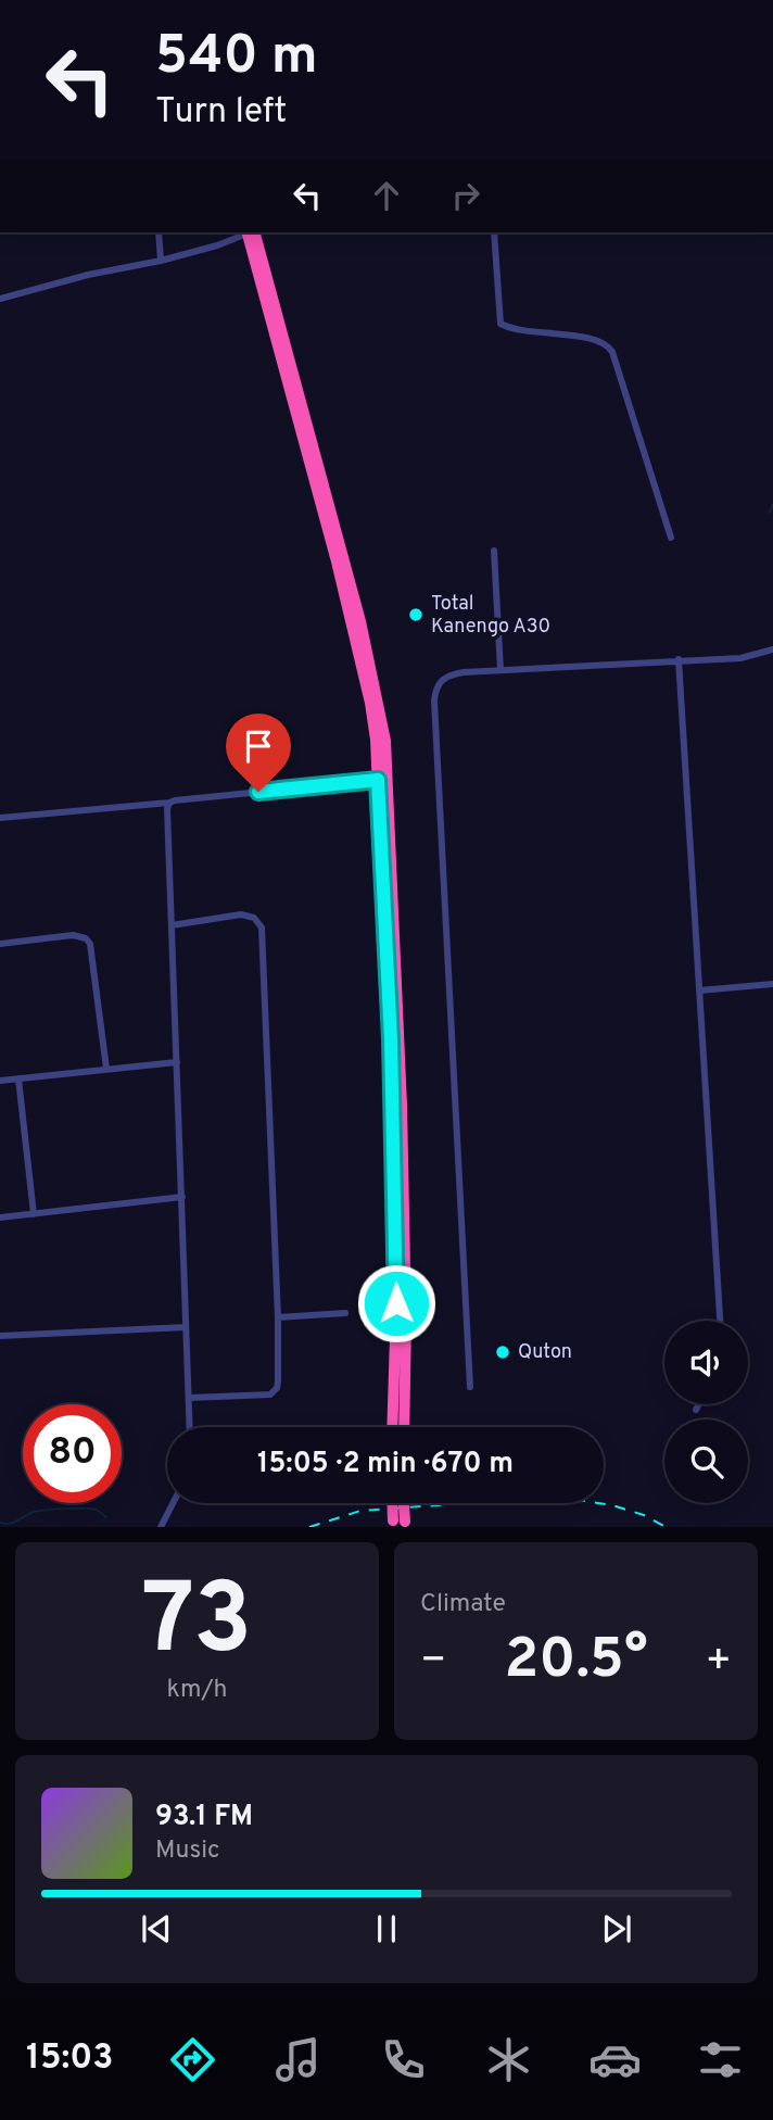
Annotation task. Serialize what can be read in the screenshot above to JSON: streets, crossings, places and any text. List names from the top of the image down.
{
  "places": ["Total Kanengo A30", "Quton"],
  "page": {
    "turn": ["540 m", "Turn left"],
    "limit": "80",
    "trip": "15:05 · 2 min · 670 m",
    "tile": [
      ["73", "km/h"],
      "Climate"
    ],
    "heat": ["−", "20.5°", "+"],
    "song": ["93.1 FM", "Music"],
    "tabs": "15:03"
  }
}
